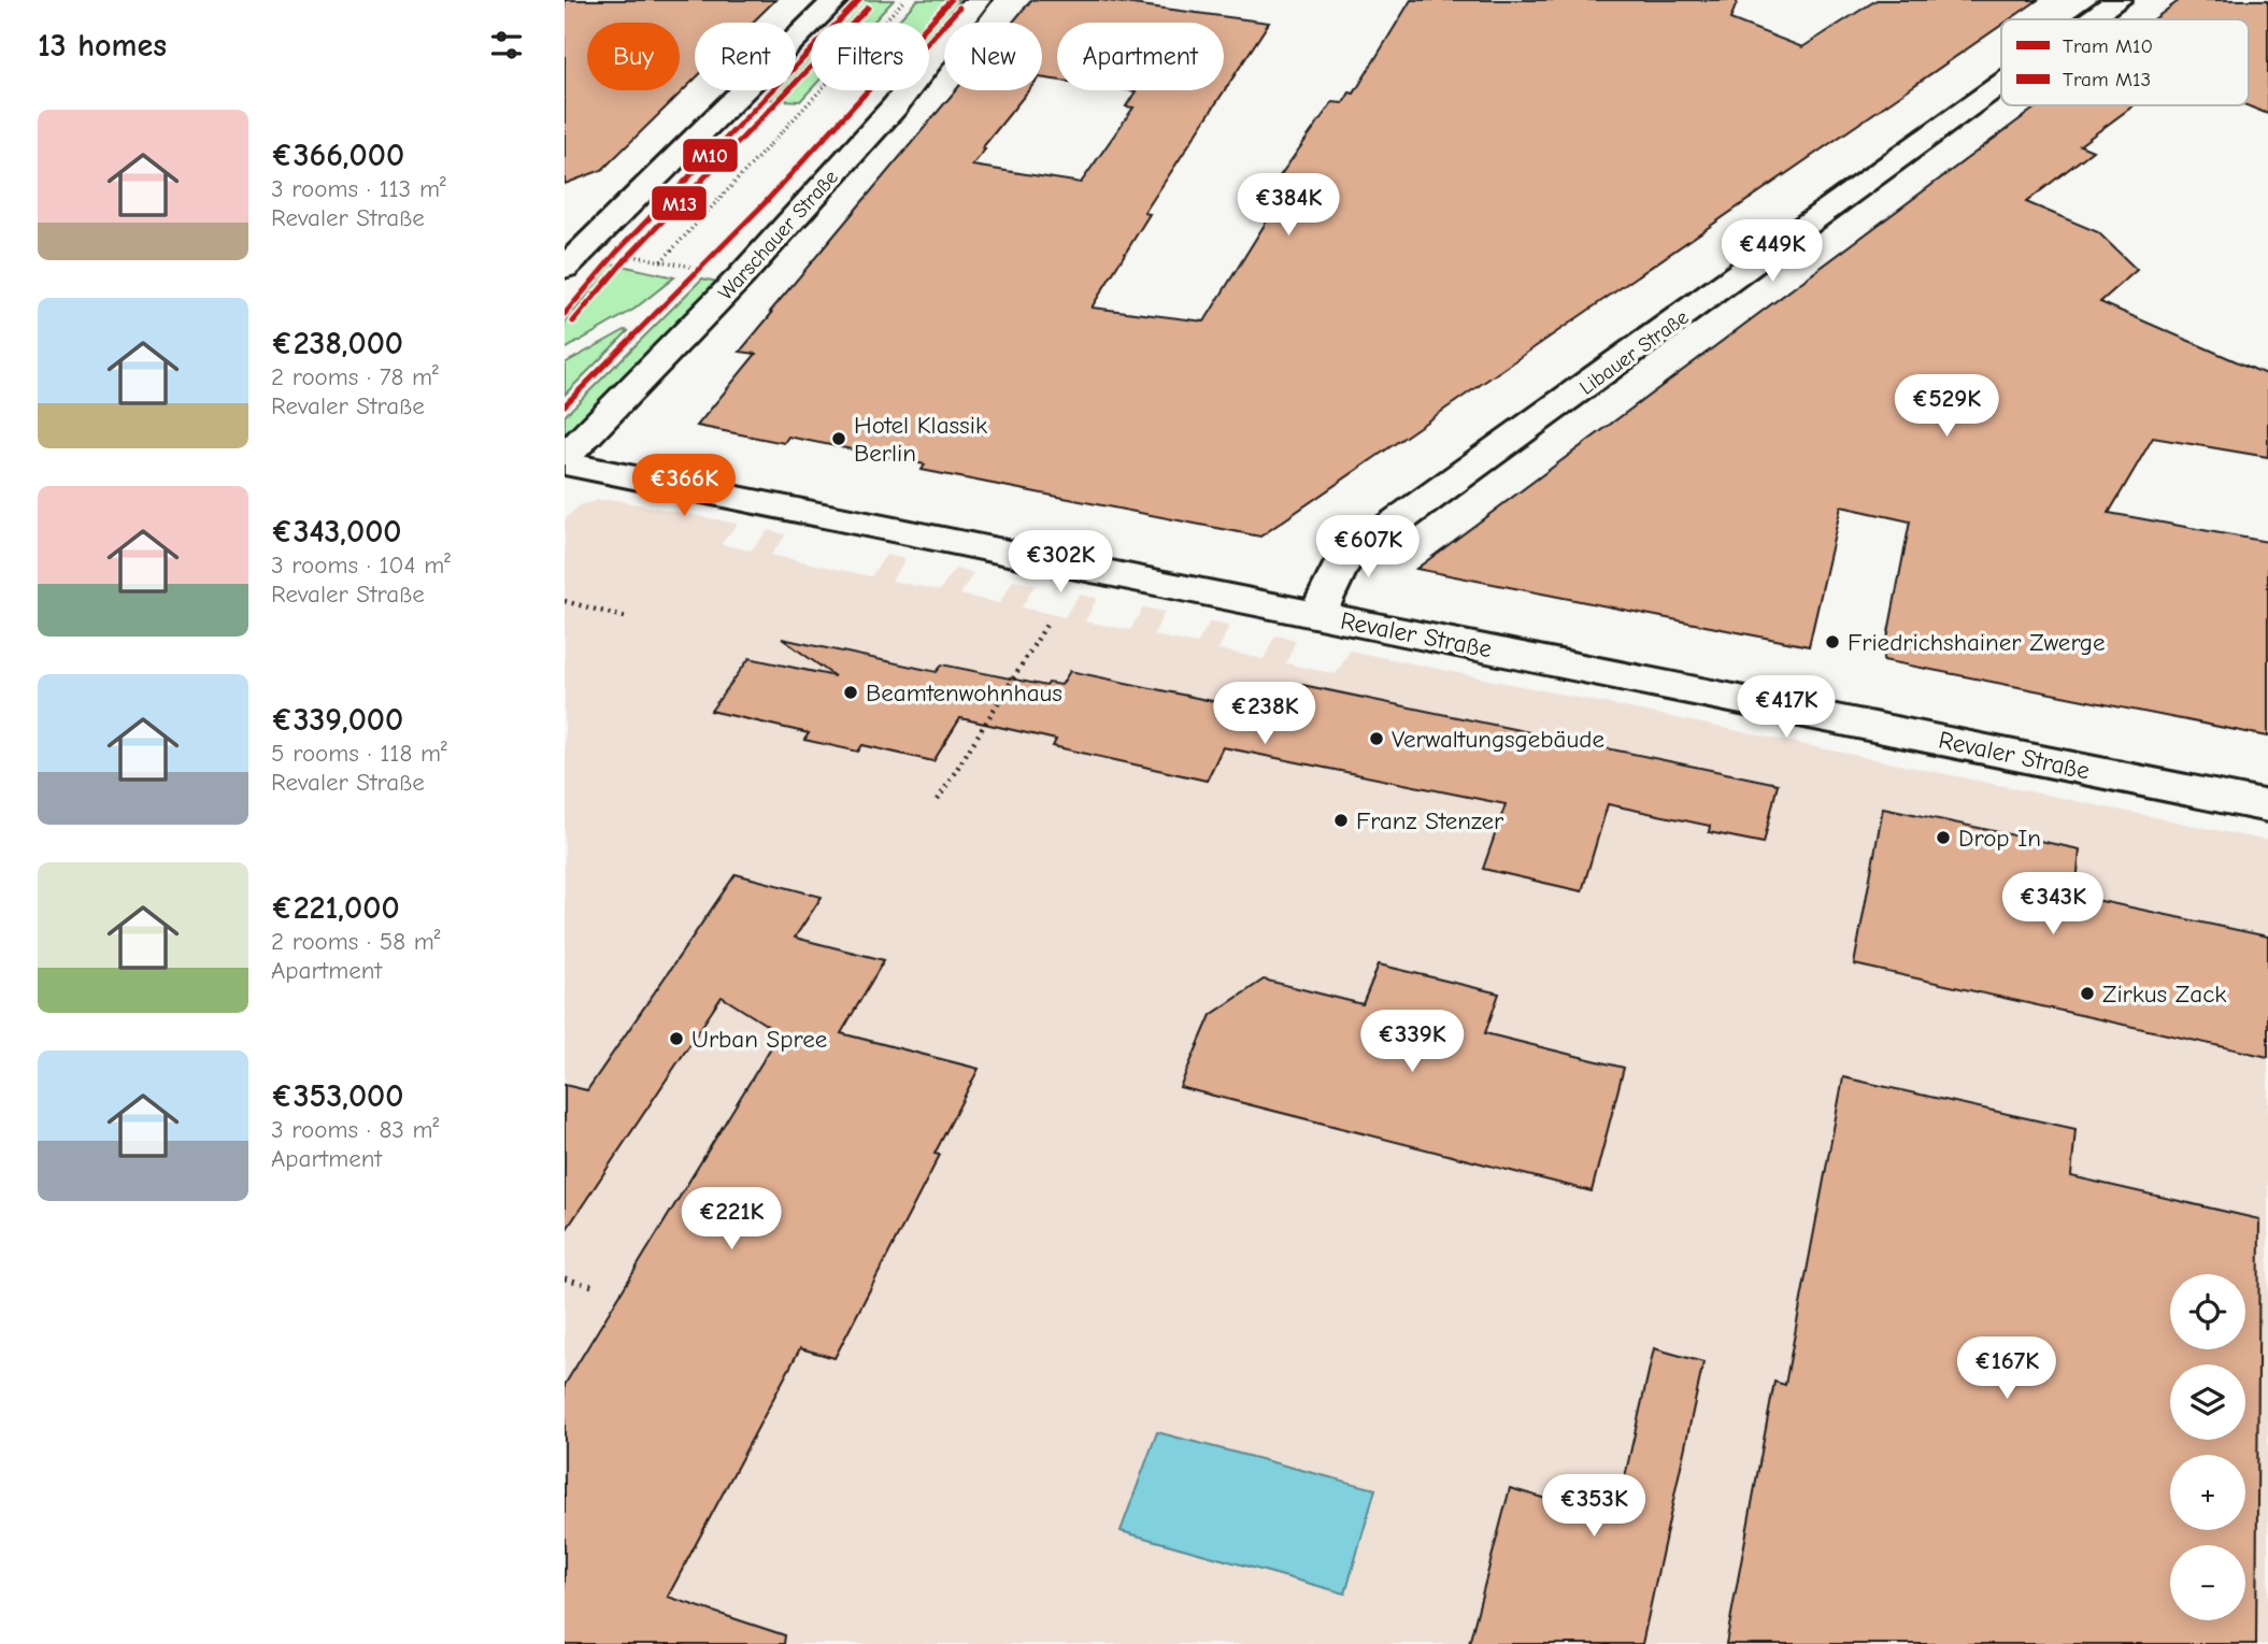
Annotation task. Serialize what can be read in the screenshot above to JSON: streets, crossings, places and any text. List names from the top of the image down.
{
  "streets": {
    "street": ["Warschauer Straße", "Libauer Straße", "Revaler Straße"]
  },
  "crossings": [
    ["Warschauer Straße", "Revaler Straße"],
    ["Libauer Straße", "Revaler Straße"]
  ],
  "places": [
    "Hotel Klassik Berlin",
    "Friedrichshainer Zwerge",
    "Beamtenwohnhaus",
    "Verwaltungsgebäude",
    "Franz Stenzer",
    "Drop In",
    "Zirkus Zack",
    "Urban Spree"
  ],
  "lines": ["tram line M10", "tram line M13"],
  "legend": ["Tram M10", "Tram M13"],
  "page": {
    "heading": "13 homes",
    "chip": [
      "Buy",
      "Rent",
      "Filters",
      "New",
      "Apartment"
    ],
    "list": [
      {
        "name": "€366,000",
        "note": "3 rooms · 113 m² · Revaler Straße"
      },
      {
        "name": "€238,000",
        "note": "2 rooms · 78 m² · Revaler Straße"
      },
      {
        "name": "€343,000",
        "note": "3 rooms · 104 m² · Revaler Straße"
      },
      {
        "name": "€339,000",
        "note": "5 rooms · 118 m² · Revaler Straße"
      },
      {
        "name": "€221,000",
        "note": "2 rooms · 58 m² · Apartment"
      },
      {
        "name": "€353,000",
        "note": "3 rooms · 83 m² · Apartment"
      }
    ],
    "price": [
      "€384K",
      "€449K",
      "€529K",
      "€366K",
      "€607K",
      "€302K",
      "€417K",
      "€238K",
      "€343K",
      "€339K",
      "€221K",
      "€167K",
      "€353K"
    ],
    "map_buttons": ["+", "−"]
  }
}
